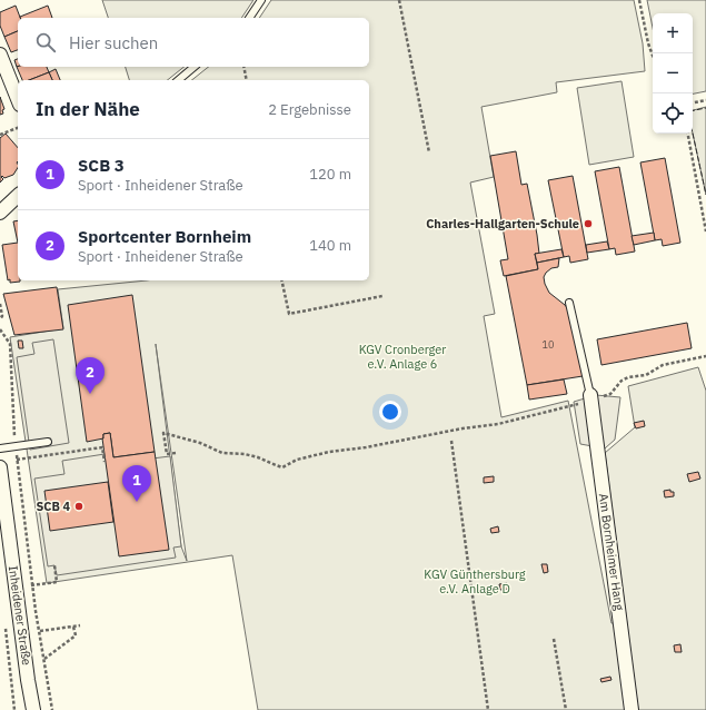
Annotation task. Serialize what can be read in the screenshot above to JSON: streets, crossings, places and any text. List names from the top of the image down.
{
  "streets": {
    "street": ["Am Bornheimer Hang", "Inheidener Straße"]
  },
  "parks": ["KGV Cronberger e.V. Anlage 6", "KGV Günthersburg e.V. Anlage D"],
  "places": ["Charles-Hallgarten-Schule", "SCB 4"],
  "house_numbers": ["10"],
  "page": {
    "map_buttons": ["+", "−"],
    "search": "Hier suchen",
    "heading": ["In der Nähe", "2 Ergebnisse"],
    "list": [
      {
        "mark": "1",
        "name": "SCB 3",
        "note": "Sport · Inheidener Straße",
        "value": "120 m"
      },
      {
        "mark": "2",
        "name": "Sportcenter Bornheim",
        "note": "Sport · Inheidener Straße",
        "value": "140 m"
      }
    ],
    "pins": ["2", "1"]
  }
}
